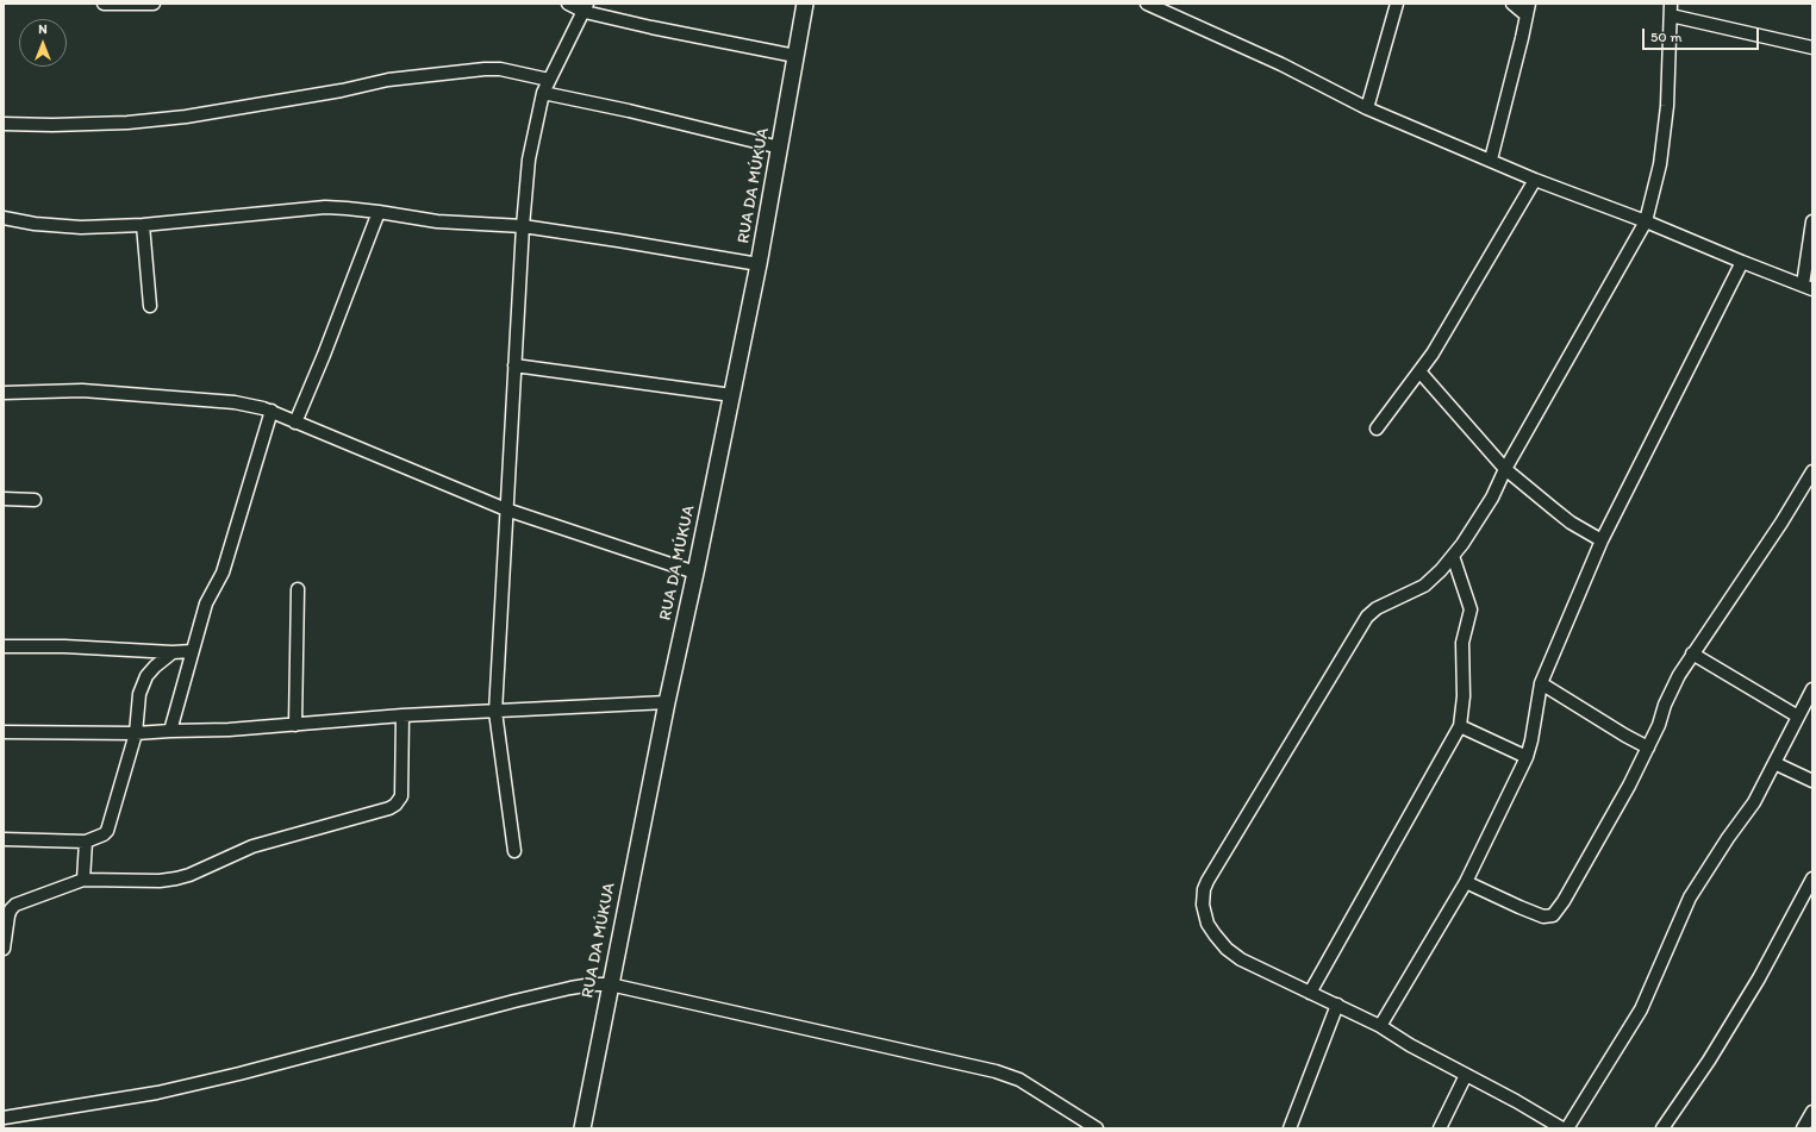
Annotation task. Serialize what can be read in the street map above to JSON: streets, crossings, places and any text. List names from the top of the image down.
{
  "streets": {
    "street": ["RUA DA MÚKUA"]
  },
  "scale_bar": "50 m",
  "north": "top"
}
